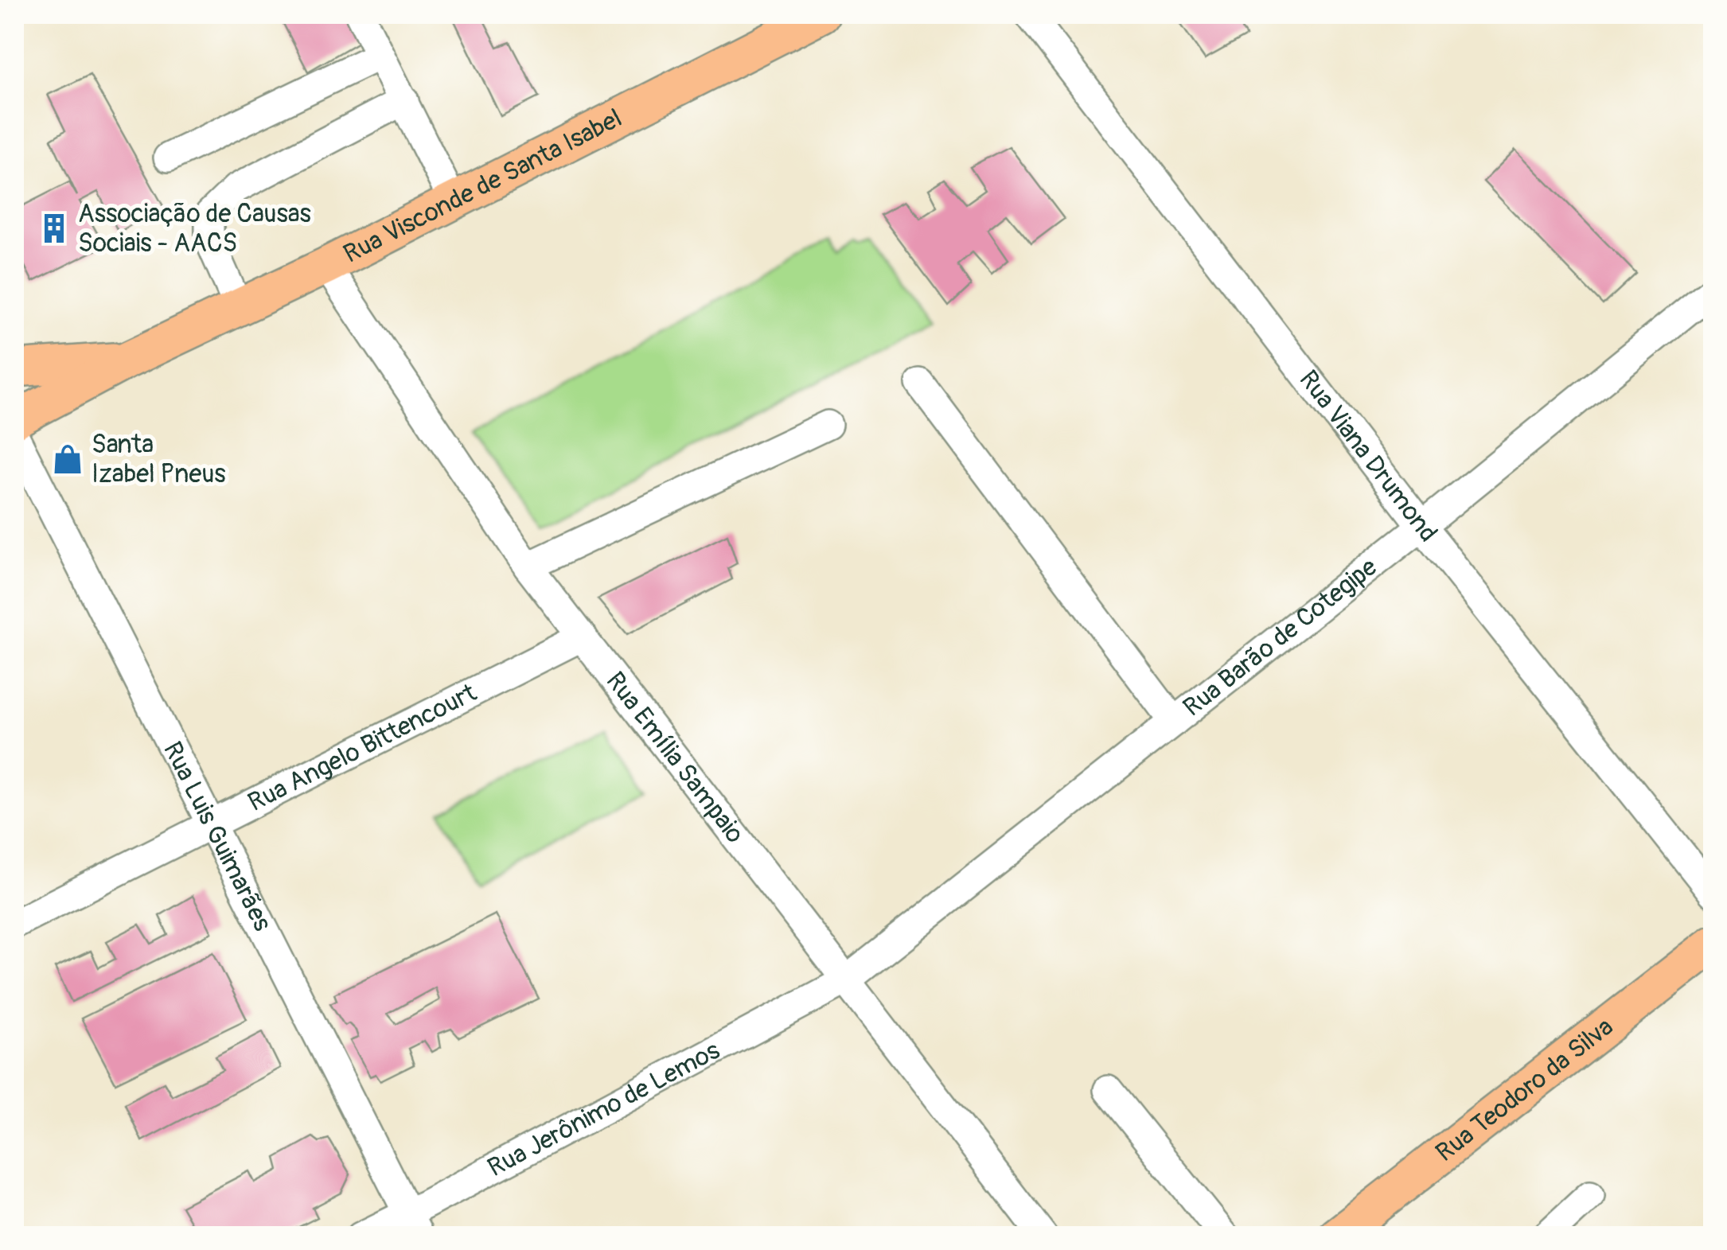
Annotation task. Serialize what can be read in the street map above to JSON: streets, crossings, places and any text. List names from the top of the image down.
{
  "streets": {
    "main road": ["Rua Visconde de Santa Isabel", "Rua Teodoro da Silva"],
    "street": [
      "Rua Viana Drumond",
      "Rua Barão de Cotegipe",
      "Rua Angelo Bittencourt",
      "Rua Emília Sampaio",
      "Rua Luis Guimarães",
      "Rua Jerônimo de Lemos"
    ]
  },
  "crossings": [
    ["Rua Visconde de Santa Isabel", "Rua Emília Sampaio"],
    ["Rua Viana Drumond", "Rua Barão de Cotegipe"],
    ["Rua Barão de Cotegipe", "Rua Emília Sampaio"],
    ["Rua Barão de Cotegipe", "Rua Jerônimo de Lemos"],
    ["Rua Angelo Bittencourt", "Rua Emília Sampaio"],
    ["Rua Angelo Bittencourt", "Rua Luis Guimarães"],
    ["Rua Emília Sampaio", "Rua Jerônimo de Lemos"],
    ["Rua Luis Guimarães", "Rua Jerônimo de Lemos"]
  ],
  "places": {
    "building": ["Associação de Causas Sociais - AACS"],
    "shop": ["Santa Izabel Pneus"]
  }
}
